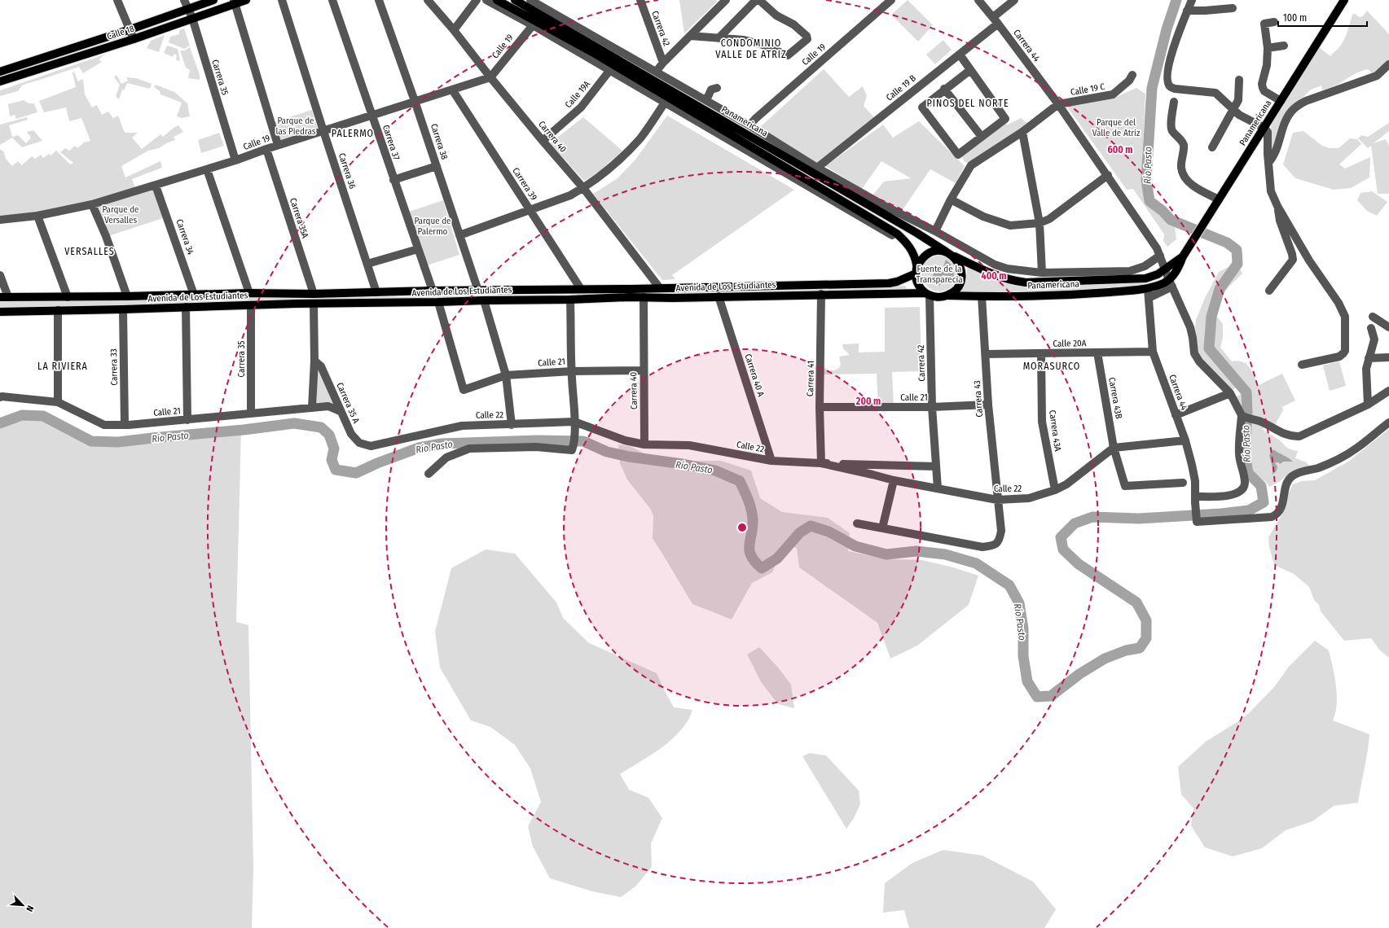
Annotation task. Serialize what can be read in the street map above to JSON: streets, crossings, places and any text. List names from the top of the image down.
{
  "streets": {
    "main road": ["Calle 18", "Panamericana", "Avenida de Los Estudiantes"],
    "street": [
      "Carrera 42",
      "Carrera 44",
      "Calle 19",
      "Carrera 35",
      "Calle 19 B",
      "Calle 19 C",
      "Calle 19A",
      "Carrera 40",
      "Carrera 38",
      "Carrera 37",
      "Carrera 36",
      "Carrera 39",
      "Carrera 35A",
      "Carrera 34",
      "Calle 20A",
      "Calle 21",
      "Carrera 33",
      "Carrera 40 A",
      "Carrera 41",
      "Carrera 43B",
      "Carrera 43",
      "Carrera 35 A",
      "Calle 22",
      "Carrera 43A"
    ]
  },
  "crossings": [
    ["Carrera 42", "Panamericana"],
    ["Carrera 42", "Avenida de Los Estudiantes"],
    ["Carrera 42", "Calle 21"],
    ["Carrera 42", "Calle 22"],
    ["Calle 18", "Carrera 35"],
    ["Carrera 44", "Calle 19 B"],
    ["Carrera 44", "Calle 19 C"],
    ["Carrera 44", "Panamericana"],
    ["Carrera 44", "Calle 20A"],
    ["Calle 19", "Carrera 35"],
    ["Calle 19", "Carrera 40"],
    ["Calle 19", "Carrera 38"],
    ["Calle 19", "Carrera 37"],
    ["Calle 19", "Carrera 36"],
    ["Calle 19", "Carrera 39"],
    ["Calle 19", "Carrera 35A"],
    ["Calle 19", "Carrera 34"],
    ["Carrera 35", "Avenida de Los Estudiantes"],
    ["Carrera 35", "Calle 21"],
    ["Calle 19A", "Carrera 40"],
    ["Panamericana", "Avenida de Los Estudiantes"],
    ["Panamericana", "Carrera 43"],
    ["Carrera 40", "Avenida de Los Estudiantes"],
    ["Carrera 40", "Calle 21"],
    ["Carrera 40", "Calle 22"],
    ["Carrera 38", "Avenida de Los Estudiantes"],
    ["Carrera 37", "Avenida de Los Estudiantes"],
    ["Carrera 36", "Avenida de Los Estudiantes"],
    ["Carrera 39", "Avenida de Los Estudiantes"],
    ["Carrera 35A", "Avenida de Los Estudiantes"],
    ["Carrera 34", "Avenida de Los Estudiantes"],
    ["Avenida de Los Estudiantes", "Calle 21"],
    ["Avenida de Los Estudiantes", "Carrera 33"],
    ["Avenida de Los Estudiantes", "Carrera 40 A"],
    ["Avenida de Los Estudiantes", "Carrera 41"],
    ["Calle 20A", "Carrera 43B"],
    ["Calle 20A", "Carrera 43"],
    ["Calle 20A", "Carrera 43A"],
    ["Calle 21", "Carrera 33"],
    ["Calle 21", "Carrera 41"],
    ["Calle 21", "Carrera 43"],
    ["Calle 21", "Carrera 35 A"],
    ["Carrera 40 A", "Calle 22"],
    ["Carrera 41", "Calle 22"],
    ["Carrera 43B", "Calle 22"],
    ["Carrera 43", "Calle 22"],
    ["Carrera 35 A", "Calle 22"],
    ["Calle 22", "Carrera 43A"]
  ],
  "districts": [
    "CONDOMINIO VALLE DE ATRIZ",
    "PINOS DEL NORTE",
    "PALERMO",
    "VERSALLES",
    "LA RIVIERA",
    "MORASURCO"
  ],
  "water": ["Río Pasto"],
  "parks": [
    "Parque de las Piedras",
    "Parque del Valle de Atriz",
    "Parque de Versalles",
    "Parque de Palermo",
    "Fuente de la Transparecia"
  ],
  "scale_bar": "100 m",
  "north": "bottom right",
  "rings": ["600 m", "400 m", "200 m"]
}
